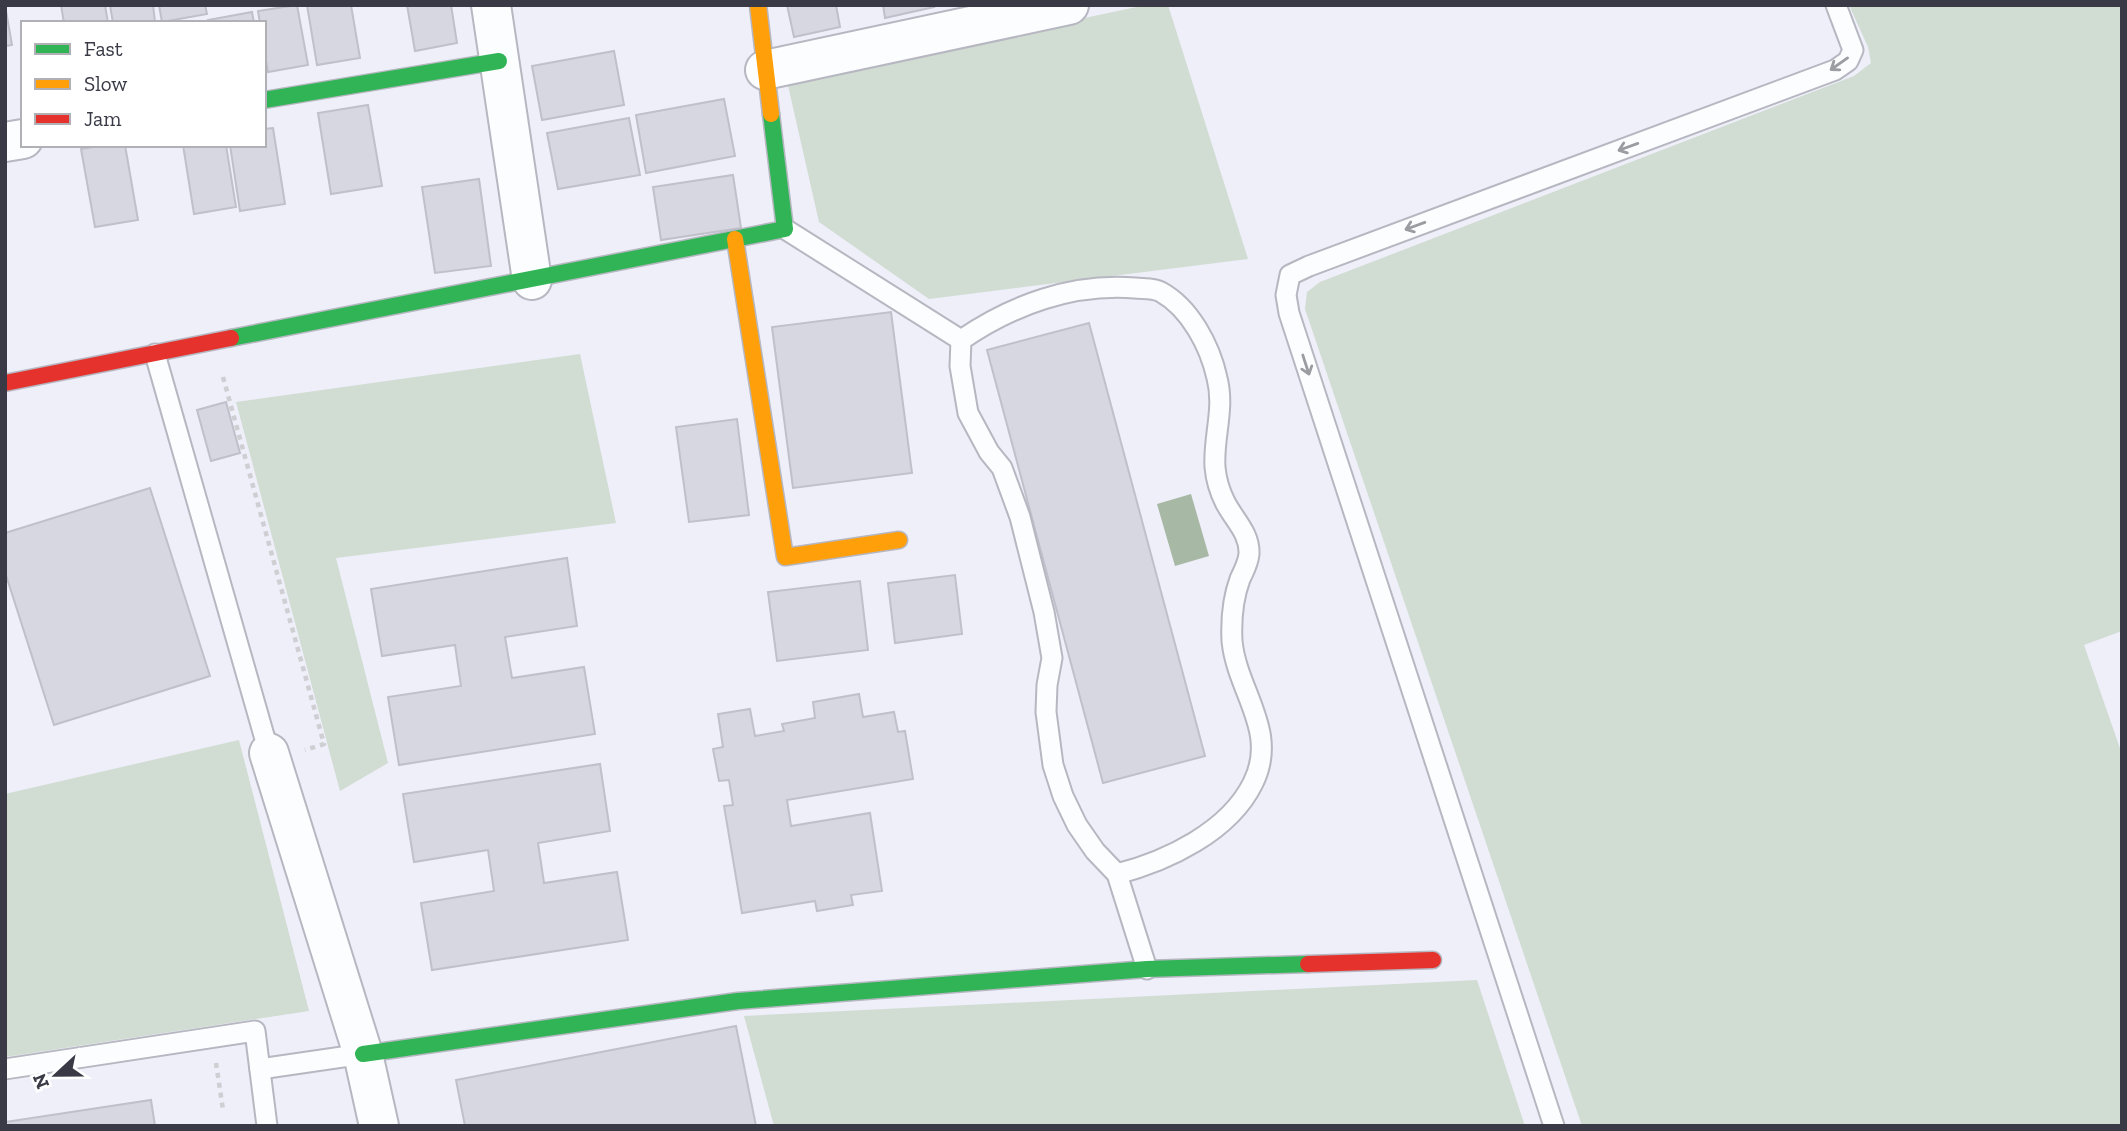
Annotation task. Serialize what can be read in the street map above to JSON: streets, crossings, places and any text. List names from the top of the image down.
{
  "legend": ["Fast", "Slow", "Jam"],
  "north": "left"
}
